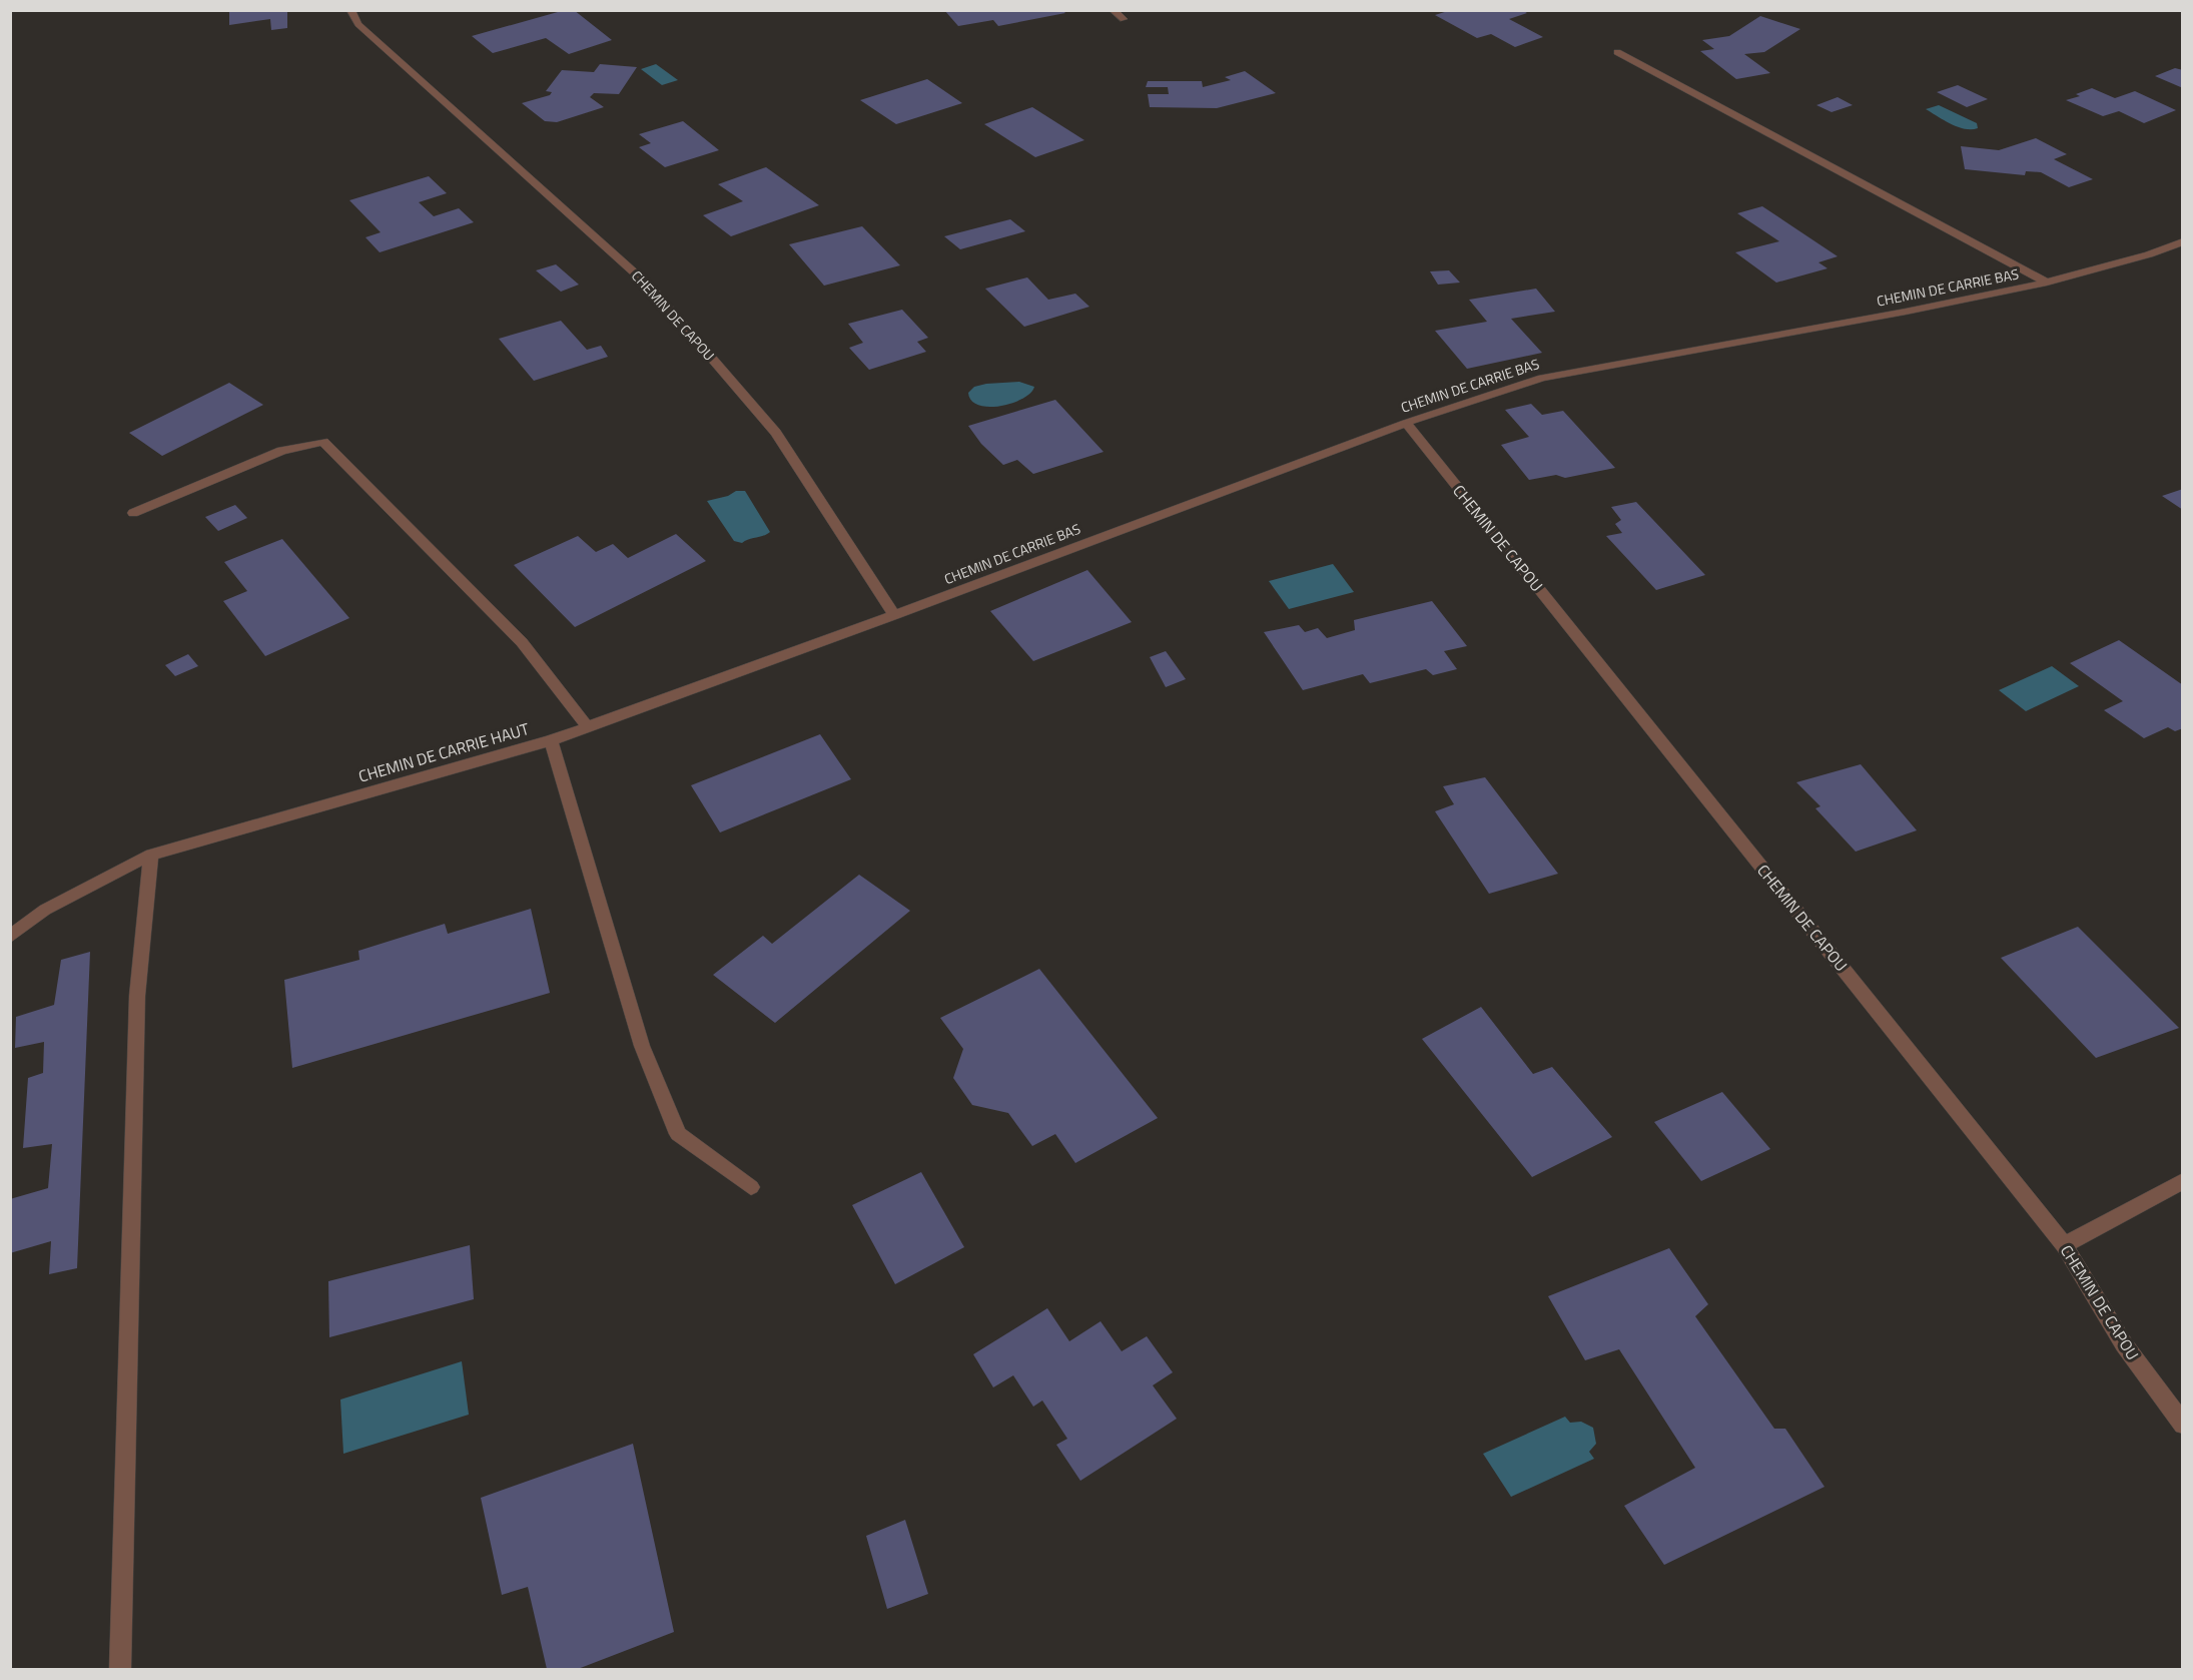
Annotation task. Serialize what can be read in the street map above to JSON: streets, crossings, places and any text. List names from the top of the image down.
{
  "streets": {
    "street": ["CHEMIN DE CARRIE BAS", "CHEMIN DE CAPOU", "CHEMIN DE CARRIE HAUT"]
  },
  "crossings": [
    ["CHEMIN DE CARRIE BAS", "CHEMIN DE CAPOU"],
    ["CHEMIN DE CARRIE BAS", "CHEMIN DE CARRIE HAUT"],
    ["CHEMIN DE CAPOU", "CHEMIN DE CARRIE HAUT"]
  ]
}
